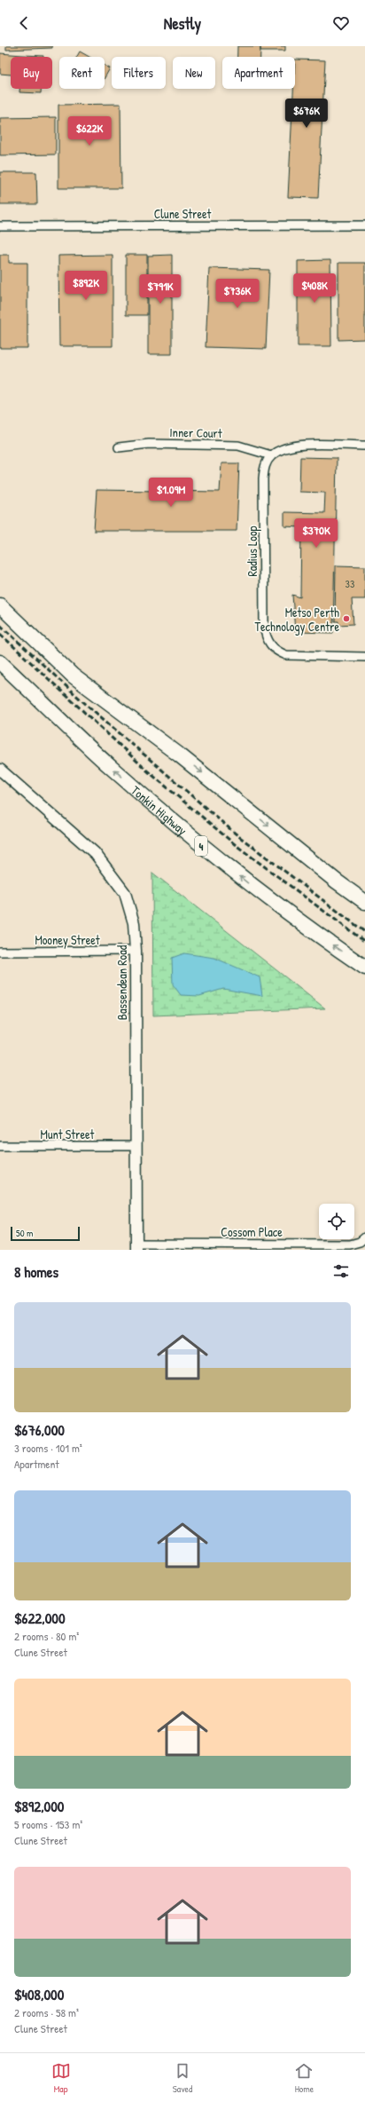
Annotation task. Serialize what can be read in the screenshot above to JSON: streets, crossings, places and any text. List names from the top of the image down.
{
  "streets": {
    "highway": ["Tonkin Highway", "4"],
    "street": [
      "Clune Street",
      "Inner Court",
      "Radius Loop",
      "Mooney Street",
      "Bassendean Road",
      "Munt Street",
      "Cossom Place"
    ]
  },
  "crossings": [
    ["Inner Court", "Radius Loop"],
    ["Mooney Street", "Bassendean Road"],
    ["Bassendean Road", "Munt Street"],
    ["Bassendean Road", "Cossom Place"]
  ],
  "places": ["Metso Perth Technology Centre"],
  "house_numbers": ["33"],
  "scale_bar": "50 m",
  "page": {
    "header": "Nestly",
    "chip": [
      "Buy",
      "Rent",
      "Filters",
      "New",
      "Apartment"
    ],
    "price": [
      "$676K",
      "$622K",
      "$892K",
      "$408K",
      "$791K",
      "$736K",
      "$1.09M",
      "$370K"
    ],
    "scale": "50 m",
    "heading": "8 homes",
    "list": [
      {
        "name": "$676,000",
        "note": "3 rooms · 101 m² · Apartment"
      },
      {
        "name": "$622,000",
        "note": "2 rooms · 80 m² · Clune Street"
      },
      {
        "name": "$892,000",
        "note": "5 rooms · 153 m² · Clune Street"
      },
      {
        "name": "$408,000",
        "note": "2 rooms · 58 m² · Clune Street"
      }
    ],
    "tabs": ["Map", "Saved", "Home"]
  }
}
